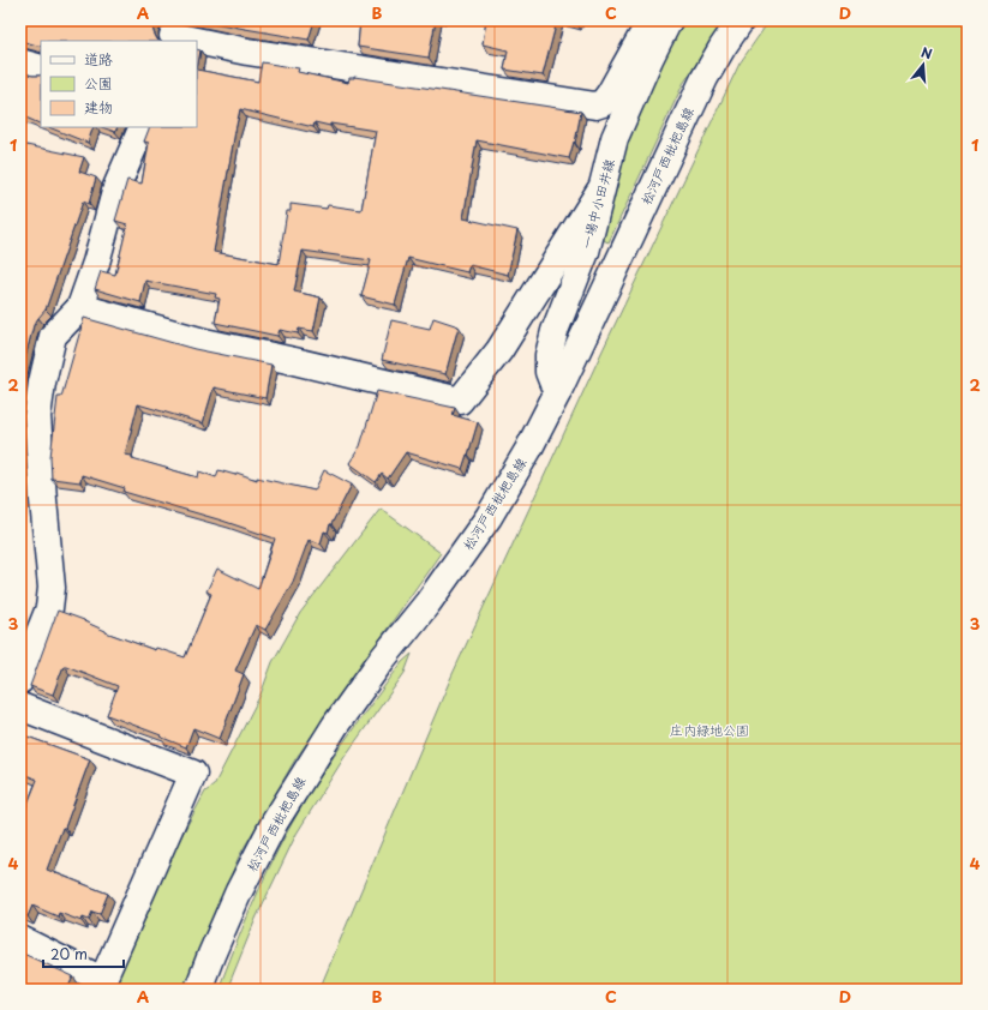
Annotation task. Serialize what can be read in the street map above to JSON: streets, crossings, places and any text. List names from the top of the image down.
{
  "streets": {
    "street": ["松河戸西枇杷島線", "一場中小田井線"]
  },
  "crossings": [
    ["松河戸西枇杷島線", "一場中小田井線"]
  ],
  "parks": ["庄内緑地公園"],
  "legend": ["道路", "公園", "建物"],
  "scale_bar": "20 m",
  "north": "top",
  "grid": {
    "columns": [
      "A",
      "B",
      "C",
      "D"
    ],
    "rows": [
      "1",
      "2",
      "3",
      "4"
    ]
  }
}
